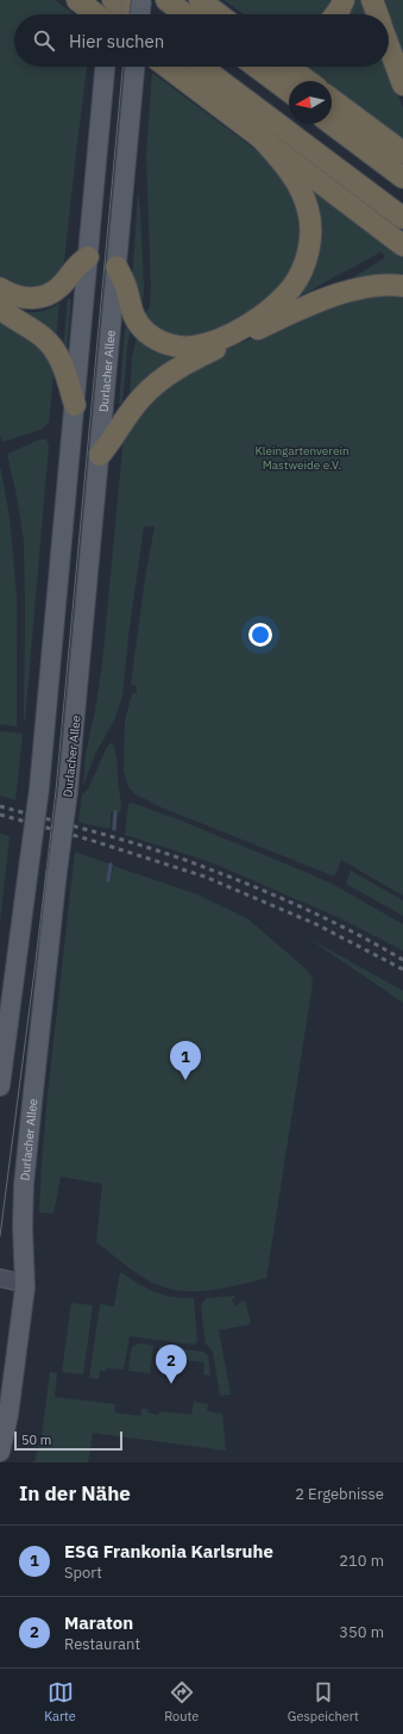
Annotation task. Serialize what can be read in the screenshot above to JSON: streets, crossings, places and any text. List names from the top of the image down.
{
  "streets": {
    "main road": ["Durlacher Allee"]
  },
  "parks": ["Kleingartenverein Mastweide e.V."],
  "scale_bar": "50 m",
  "north": "left",
  "page": {
    "search": "Hier suchen",
    "pins": ["1", "2"],
    "scale": "50 m",
    "heading": ["In der Nähe", "2 Ergebnisse"],
    "list": [
      {
        "mark": "1",
        "name": "ESG Frankonia Karlsruhe",
        "note": "Sport",
        "value": "210 m"
      },
      {
        "mark": "2",
        "name": "Maraton",
        "note": "Restaurant",
        "value": "350 m"
      }
    ],
    "nav": ["Karte", "Route", "Gespeichert"]
  }
}
